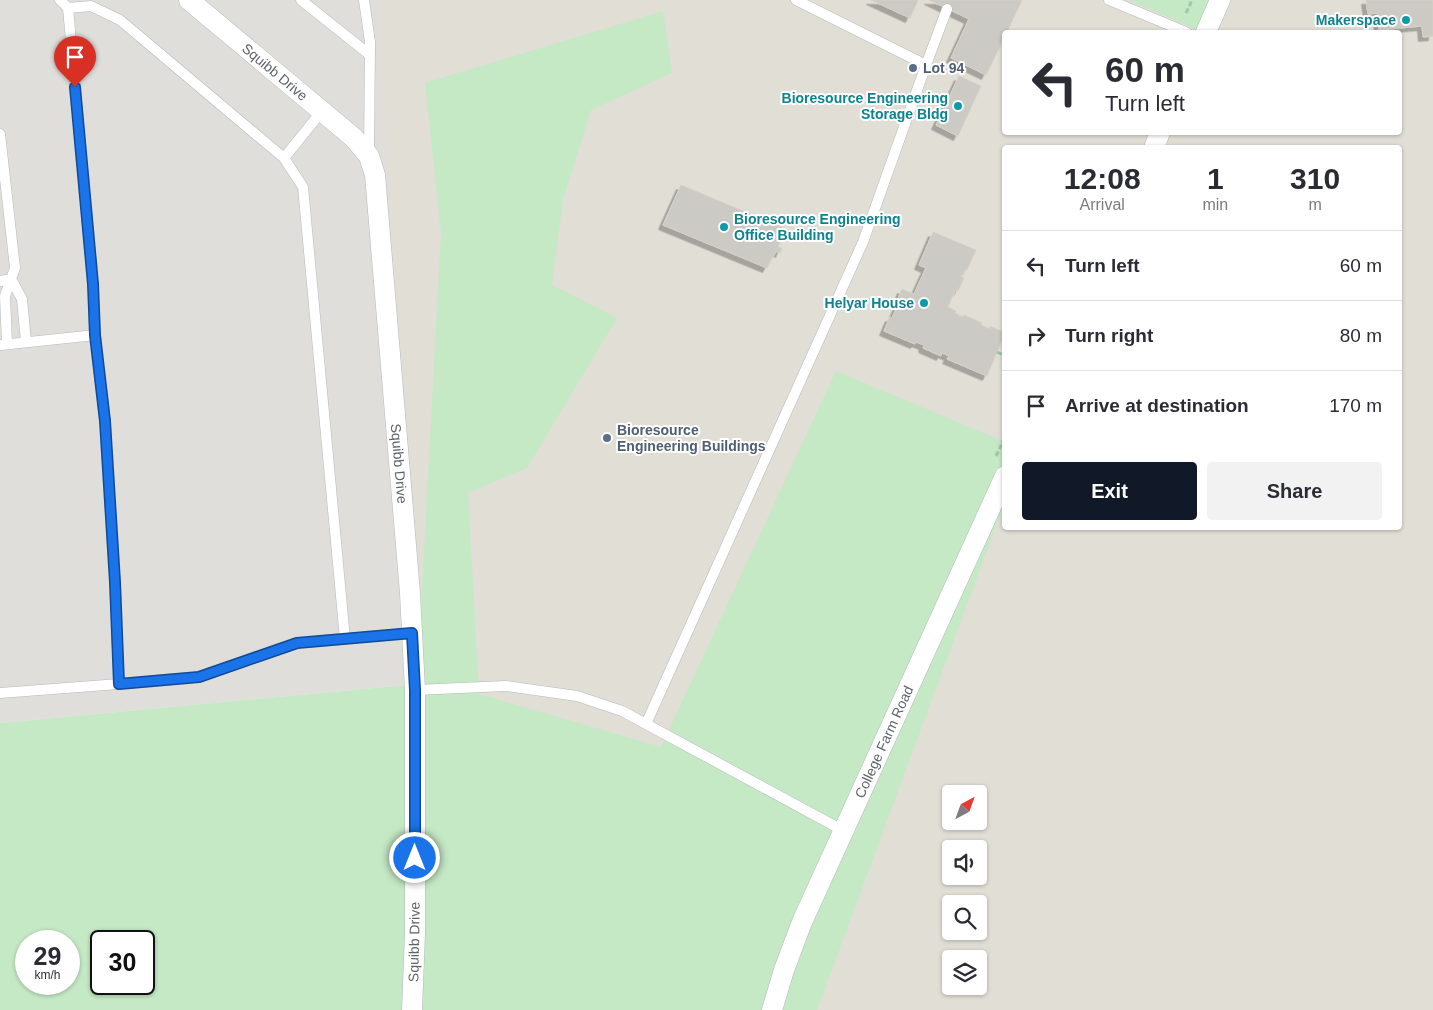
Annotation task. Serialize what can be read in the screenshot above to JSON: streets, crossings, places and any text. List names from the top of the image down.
{
  "streets": {
    "street": ["Squibb Drive", "College Farm Road"]
  },
  "places": [
    "Makerspace",
    "Lot 94",
    "Bioresource Engineering Storage Bldg",
    "Bioresource Engineering Office Building",
    "Helyar House",
    "Bioresource Engineering Buildings"
  ],
  "north": "top right",
  "page": {
    "turn": ["60 m", "Turn left"],
    "eta": [
      "12:08",
      "Arrival",
      "1",
      "min",
      "310",
      "m"
    ],
    "list": [
      {
        "name": "Turn left",
        "value": "60 m"
      },
      {
        "name": "Turn right",
        "value": "80 m"
      },
      {
        "name": "Arrive at destination",
        "value": "170 m"
      }
    ],
    "buttons": ["Exit", "Share"],
    "speed": "29 km/h",
    "limit": "30"
  }
}
